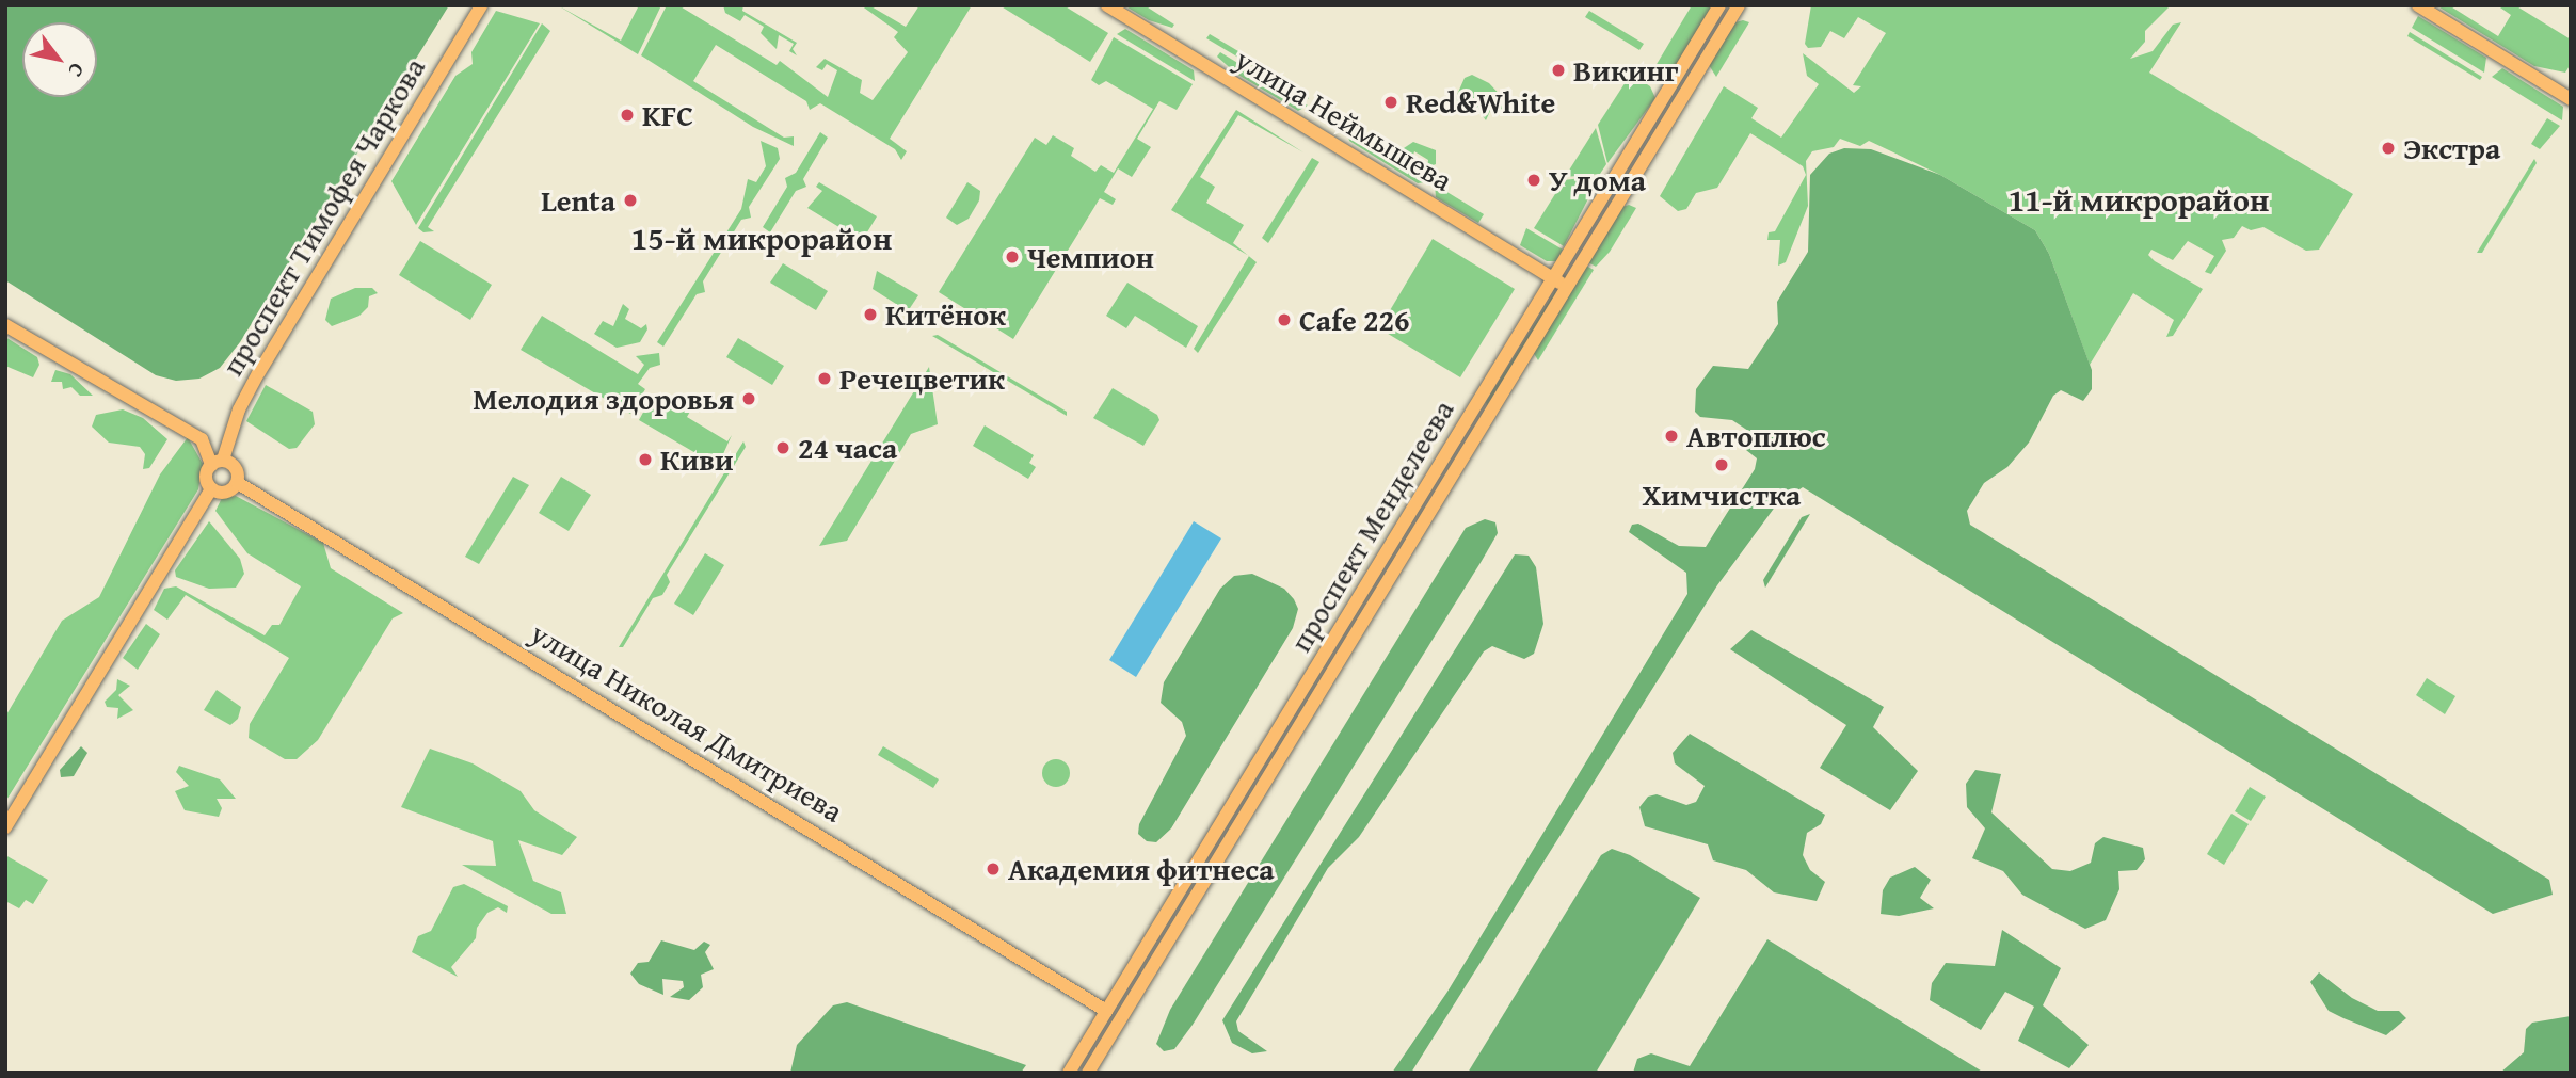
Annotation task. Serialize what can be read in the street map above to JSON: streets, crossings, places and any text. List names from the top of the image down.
{
  "streets": {
    "main road": [
      "улица Неймышева",
      "проспект Тимофея Чаркова",
      "проспект Менделеева",
      "улица Николая Дмитриева"
    ]
  },
  "crossings": [
    ["улица Неймышева", "проспект Менделеева"],
    ["проспект Тимофея Чаркова", "улица Николая Дмитриева"],
    ["проспект Менделеева", "улица Николая Дмитриева"]
  ],
  "districts": ["11-й микрорайон", "15-й микрорайон"],
  "places": [
    "Викинг",
    "Red&White",
    "KFC",
    "Экстра",
    "У дома",
    "Lenta",
    "Чемпион",
    "Китёнок",
    "Cafe 226",
    "Речецветик",
    "Мелодия здоровья",
    "Автоплюс",
    "24 часа",
    "Киви",
    "Химчистка",
    "Академия фитнеса"
  ],
  "north": "bottom right"
}
